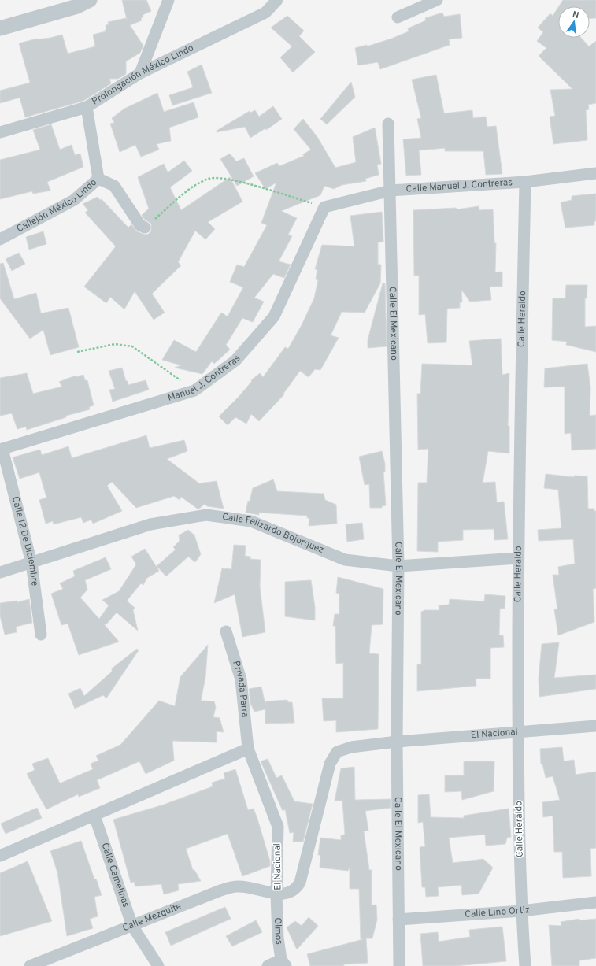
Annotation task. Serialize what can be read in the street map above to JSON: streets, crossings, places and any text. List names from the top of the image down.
{
  "streets": {
    "street": [
      "Prolongación México Lindo",
      "Calle Manuel J. Contreras",
      "Callejón México Lindo",
      "Calle Heraldo",
      "Calle El Mexicano",
      "Manuel J. Contreras",
      "Calle Felizardo Bojorquez",
      "Calle 12 De Diciembre",
      "Privada Parra",
      "El Nacional",
      "Calle Camelinas",
      "Calle Lino Ortiz",
      "Calle Mezquite",
      "Olmos"
    ]
  },
  "crossings": [
    ["Prolongación México Lindo", "Callejón México Lindo"],
    ["Calle Manuel J. Contreras", "Calle Heraldo"],
    ["Calle Manuel J. Contreras", "Calle El Mexicano"],
    ["Calle Manuel J. Contreras", "Manuel J. Contreras"],
    ["Calle Heraldo", "Calle Felizardo Bojorquez"],
    ["Calle Heraldo", "El Nacional"],
    ["Calle Heraldo", "Calle Lino Ortiz"],
    ["Calle El Mexicano", "Calle Felizardo Bojorquez"],
    ["Calle El Mexicano", "El Nacional"],
    ["Calle El Mexicano", "Calle Lino Ortiz"],
    ["Manuel J. Contreras", "Calle 12 De Diciembre"],
    ["Calle Felizardo Bojorquez", "Calle 12 De Diciembre"],
    ["Privada Parra", "El Nacional"],
    ["El Nacional", "Calle Mezquite"],
    ["El Nacional", "Olmos"],
    ["Calle Camelinas", "Calle Mezquite"],
    ["Calle Mezquite", "Olmos"]
  ],
  "north": "top"
}
